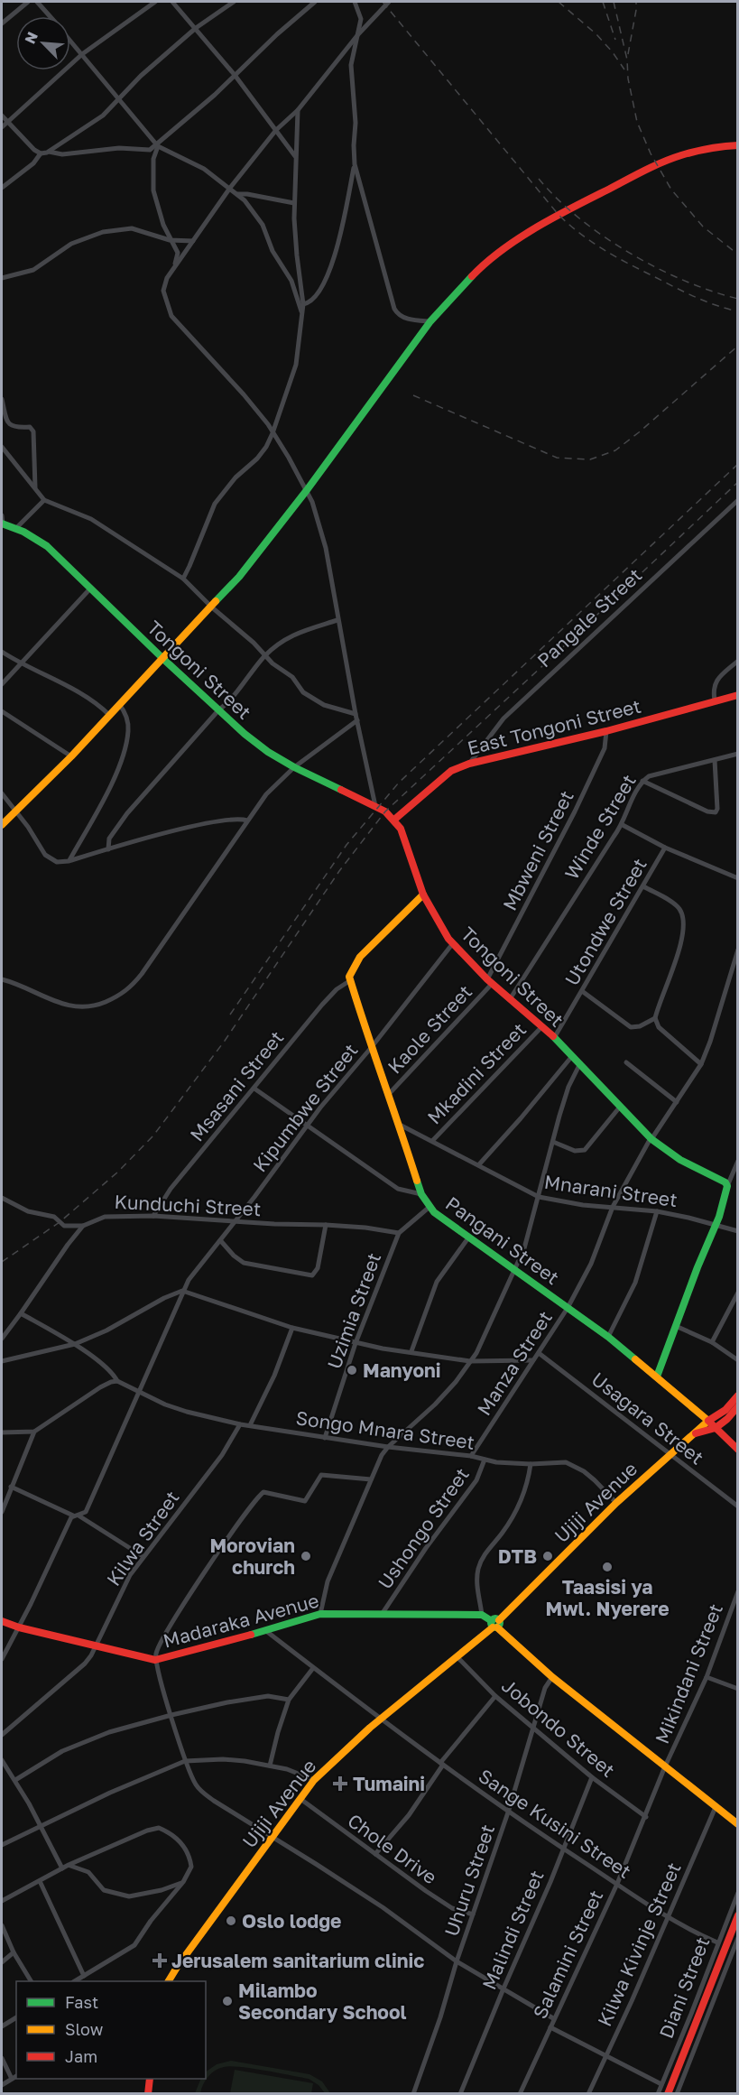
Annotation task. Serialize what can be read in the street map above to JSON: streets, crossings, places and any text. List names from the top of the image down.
{
  "streets": {
    "main road": [
      "Tongoni Street",
      "East Tongoni Street",
      "Pangani Street",
      "Ujiji Avenue",
      "Madaraka Avenue"
    ],
    "street": [
      "Pangale Street",
      "Winde Street",
      "Mbweni Street",
      "Utondwe Street",
      "Kaole Street",
      "Mkadini Street",
      "Msasani Street",
      "Kipumbwe Street",
      "Mnarani Street",
      "Kunduchi Street",
      "Uzimia Street",
      "Manza Street",
      "Usagara Street",
      "Songo Mnara Street",
      "Ushongo Street",
      "Kilwa Street",
      "Mikindani Street",
      "Jobondo Street",
      "Sange Kusini Street",
      "Chole Drive",
      "Uhuru Street",
      "Malindi Street",
      "Kilwa Kivinje Street",
      "Salamini Street",
      "Diani Street"
    ]
  },
  "crossings": [
    ["Pangale Street", "East Tongoni Street"],
    ["Tongoni Street", "East Tongoni Street"],
    ["Tongoni Street", "Winde Street"],
    ["Tongoni Street", "Mbweni Street"],
    ["Tongoni Street", "Utondwe Street"],
    ["Tongoni Street", "Kaole Street"],
    ["Tongoni Street", "Mkadini Street"],
    ["Tongoni Street", "Kipumbwe Street"],
    ["Tongoni Street", "Manza Street"],
    ["East Tongoni Street", "Mbweni Street"],
    ["Mbweni Street", "Kaole Street"],
    ["Kaole Street", "Pangani Street"],
    ["Mkadini Street", "Mnarani Street"],
    ["Msasani Street", "Kunduchi Street"],
    ["Msasani Street", "Pangani Street"],
    ["Kipumbwe Street", "Kunduchi Street"],
    ["Kipumbwe Street", "Pangani Street"],
    ["Kipumbwe Street", "Songo Mnara Street"],
    ["Kipumbwe Street", "Madaraka Avenue"],
    ["Mnarani Street", "Pangani Street"],
    ["Mnarani Street", "Manza Street"],
    ["Kunduchi Street", "Uzimia Street"],
    ["Pangani Street", "Uzimia Street"],
    ["Pangani Street", "Manza Street"],
    ["Pangani Street", "Ujiji Avenue"],
    ["Uzimia Street", "Songo Mnara Street"],
    ["Manza Street", "Usagara Street"],
    ["Manza Street", "Songo Mnara Street"],
    ["Usagara Street", "Ujiji Avenue"],
    ["Songo Mnara Street", "Ujiji Avenue"],
    ["Songo Mnara Street", "Ushongo Street"],
    ["Songo Mnara Street", "Kilwa Street"],
    ["Ujiji Avenue", "Jobondo Street"],
    ["Ujiji Avenue", "Sange Kusini Street"],
    ["Ujiji Avenue", "Chole Drive"],
    ["Ushongo Street", "Madaraka Avenue"],
    ["Kilwa Street", "Madaraka Avenue"],
    ["Madaraka Avenue", "Sange Kusini Street"],
    ["Mikindani Street", "Salamini Street"],
    ["Jobondo Street", "Uhuru Street"],
    ["Jobondo Street", "Malindi Street"],
    ["Jobondo Street", "Salamini Street"],
    ["Sange Kusini Street", "Uhuru Street"],
    ["Sange Kusini Street", "Malindi Street"],
    ["Sange Kusini Street", "Kilwa Kivinje Street"],
    ["Sange Kusini Street", "Salamini Street"],
    ["Sange Kusini Street", "Diani Street"],
    ["Chole Drive", "Uhuru Street"]
  ],
  "places": {
    "other": [
      "Manyoni",
      "Morovian church",
      "DTB",
      "Taasisi ya Mwl. Nyerere",
      "Oslo lodge",
      "Milambo Secondary School"
    ],
    "health": ["Tumaini", "Jerusalem sanitarium clinic"]
  },
  "legend": ["Fast", "Slow", "Jam"],
  "north": "top left"
}
